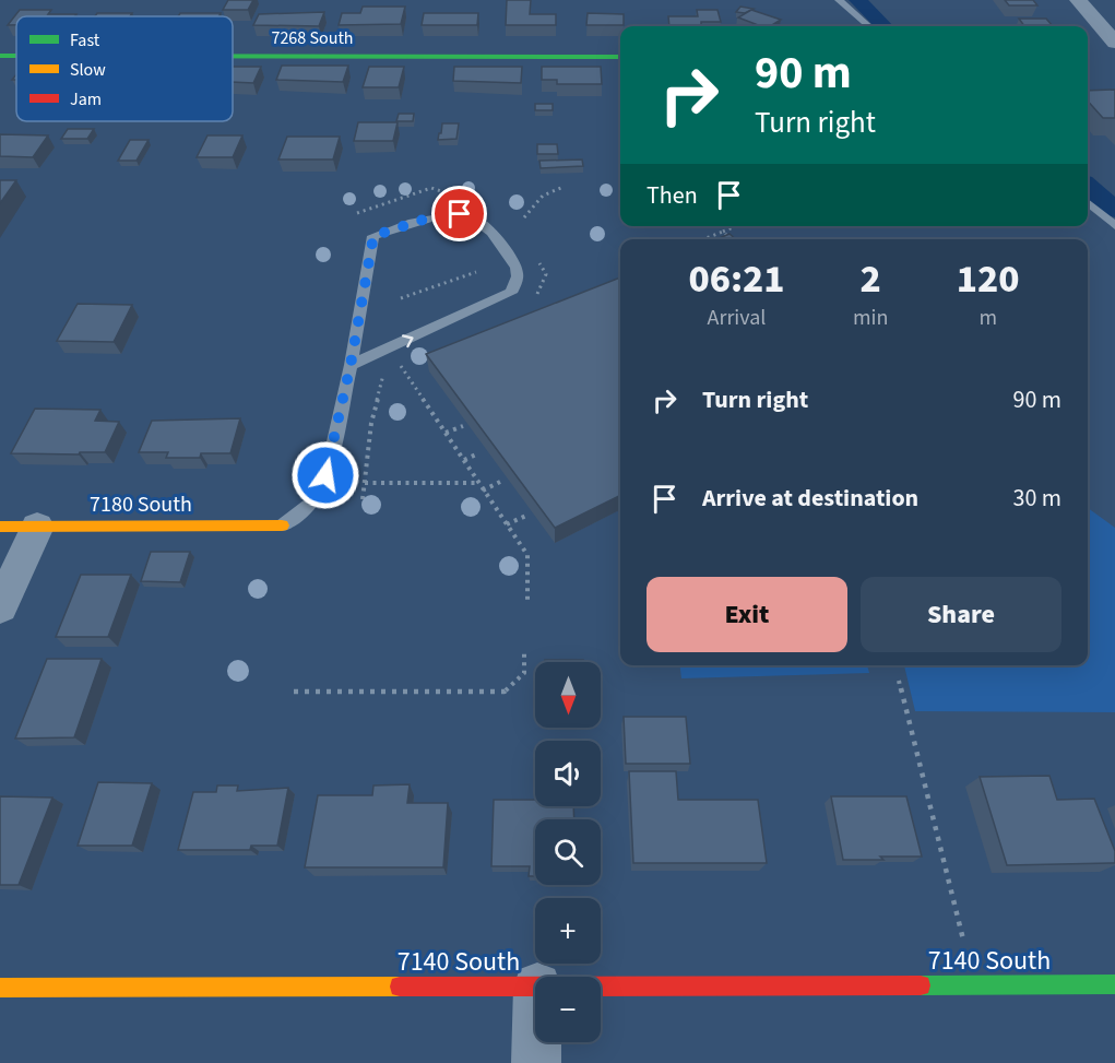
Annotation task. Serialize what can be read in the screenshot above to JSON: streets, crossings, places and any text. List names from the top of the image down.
{
  "streets": {
    "street": ["7268 South", "7180 South", "7140 South"]
  },
  "legend": ["Fast", "Slow", "Jam"],
  "north": "bottom",
  "page": {
    "turn": ["90 m", "Turn right"],
    "then": "Then",
    "eta": [
      "06:21",
      "Arrival",
      "2",
      "min",
      "120",
      "m"
    ],
    "list": [
      {
        "name": "Turn right",
        "value": "90 m"
      },
      {
        "name": "Arrive at destination",
        "value": "30 m"
      }
    ],
    "buttons": ["Exit", "Share"],
    "map_buttons": ["+", "−"]
  }
}
